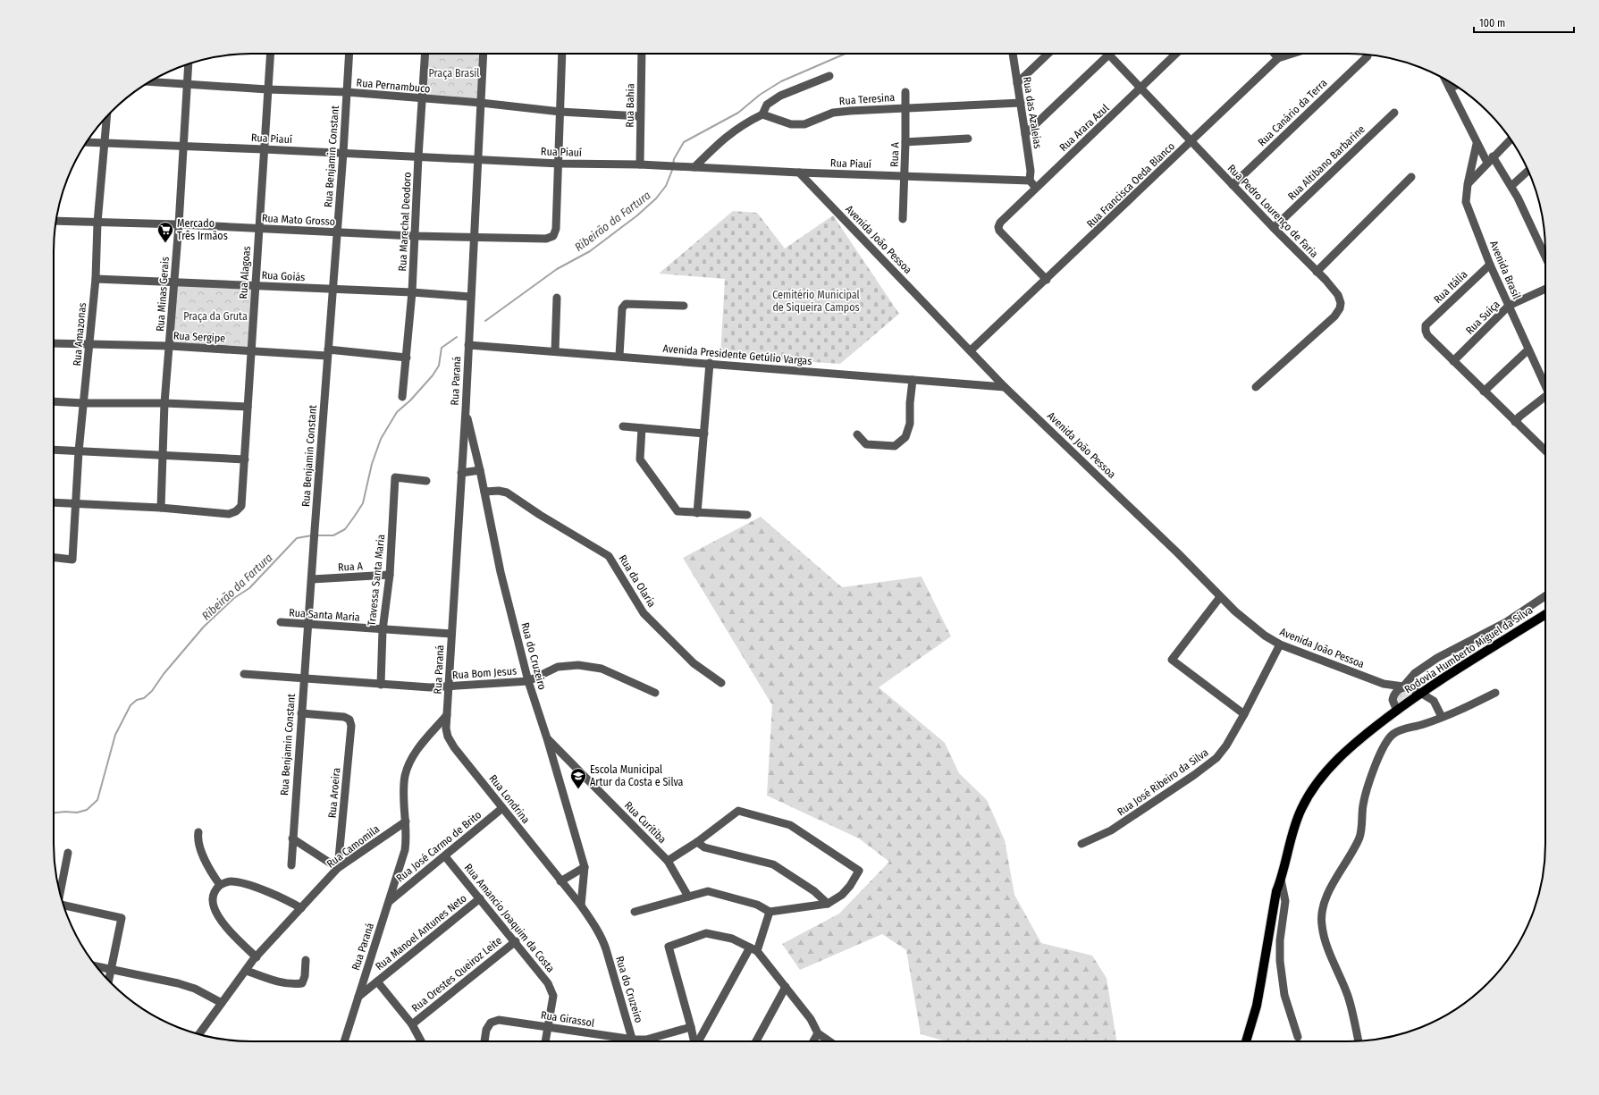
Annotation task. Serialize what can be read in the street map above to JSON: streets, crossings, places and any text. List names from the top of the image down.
{
  "streets": {
    "main road": ["Rodovia Humberto Miguel da Silva"],
    "street": [
      "Rua Pernambuco",
      "Rua Teresina",
      "Rua Bahia",
      "Rua das Azaleias",
      "Rua Canário da Terra",
      "Rua Arara Azul",
      "Rua Piauí",
      "Rua A",
      "Rua Benjamin Constant",
      "Rua Altibano Barbarine",
      "Rua Francisca Oeda Blanco",
      "Rua Pedro Lourenço de Faria",
      "Rua Mato Grosso",
      "Rua Marechal Deodoro",
      "Avenida João Pessoa",
      "Avenida Brasil",
      "Rua Alagoas",
      "Rua Goiás",
      "Rua Itália",
      "Rua Minas Gerais",
      "Rua Suíça",
      "Rua Amazonas",
      "Rua Sergipe",
      "Avenida Presidente Getúlio Vargas",
      "Rua Paraná",
      "Travessa Santa Maria",
      "Rua da Olaria",
      "Rua Santa Maria",
      "Rua do Cruzeiro",
      "Rua Bom Jesus",
      "Rua José Ribeiro da Silva",
      "Rua Aroeira",
      "Rua Londrina",
      "Rua Curitiba",
      "Rua Camomila",
      "Rua José Carmo de Brito",
      "Rua Amancio Joaquim da Costa",
      "Rua Manoel Antunes Neto",
      "Rua Orestes Queiroz Leite",
      "Rua Girassol"
    ]
  },
  "crossings": [
    ["Rua Pernambuco", "Rua Bahia"],
    ["Rua Pernambuco", "Rua Benjamin Constant"],
    ["Rua Pernambuco", "Rua Marechal Deodoro"],
    ["Rua Pernambuco", "Rua Alagoas"],
    ["Rua Pernambuco", "Rua Minas Gerais"],
    ["Rua Pernambuco", "Rua Paraná"],
    ["Rua Teresina", "Rua das Azaleias"],
    ["Rua Teresina", "Rua A"],
    ["Rua Bahia", "Rua Piauí"],
    ["Rua das Azaleias", "Rua Piauí"],
    ["Rua Canário da Terra", "Rua Pedro Lourenço de Faria"],
    ["Rua Arara Azul", "Rua Francisca Oeda Blanco"],
    ["Rua Arara Azul", "Rua Pedro Lourenço de Faria"],
    ["Rua Piauí", "Rua A"],
    ["Rua Piauí", "Rua Benjamin Constant"],
    ["Rua Piauí", "Rua Mato Grosso"],
    ["Rua Piauí", "Rua Marechal Deodoro"],
    ["Rua Piauí", "Avenida João Pessoa"],
    ["Rua Piauí", "Rua Alagoas"],
    ["Rua Piauí", "Rua Minas Gerais"],
    ["Rua Piauí", "Rua Amazonas"],
    ["Rua Piauí", "Rua Paraná"],
    ["Rua A", "Rua Benjamin Constant"],
    ["Rua A", "Travessa Santa Maria"],
    ["Rua Benjamin Constant", "Rua Mato Grosso"],
    ["Rua Benjamin Constant", "Rua Goiás"],
    ["Rua Benjamin Constant", "Rua Sergipe"],
    ["Rua Benjamin Constant", "Rua Santa Maria"],
    ["Rua Benjamin Constant", "Rua Bom Jesus"],
    ["Rua Benjamin Constant", "Rua Aroeira"],
    ["Rua Altibano Barbarine", "Rua Pedro Lourenço de Faria"],
    ["Rua Francisca Oeda Blanco", "Rua Pedro Lourenço de Faria"],
    ["Rua Francisca Oeda Blanco", "Avenida João Pessoa"],
    ["Rua Mato Grosso", "Rua Marechal Deodoro"],
    ["Rua Mato Grosso", "Rua Alagoas"],
    ["Rua Mato Grosso", "Rua Minas Gerais"],
    ["Rua Mato Grosso", "Rua Amazonas"],
    ["Rua Mato Grosso", "Rua Paraná"],
    ["Rua Marechal Deodoro", "Rua Goiás"],
    ["Rua Marechal Deodoro", "Rua Sergipe"],
    ["Avenida João Pessoa", "Avenida Presidente Getúlio Vargas"],
    ["Avenida João Pessoa", "Rodovia Humberto Miguel da Silva"],
    ["Avenida João Pessoa", "Rua José Ribeiro da Silva"],
    ["Avenida Brasil", "Rua Itália"],
    ["Avenida Brasil", "Rua Suíça"],
    ["Rua Alagoas", "Rua Goiás"],
    ["Rua Alagoas", "Rua Minas Gerais"],
    ["Rua Alagoas", "Rua Sergipe"],
    ["Rua Goiás", "Rua Minas Gerais"],
    ["Rua Goiás", "Rua Amazonas"],
    ["Rua Goiás", "Rua Paraná"],
    ["Rua Itália", "Rua Suíça"],
    ["Rua Minas Gerais", "Rua Sergipe"],
    ["Rua Amazonas", "Rua Sergipe"],
    ["Avenida Presidente Getúlio Vargas", "Rua Paraná"],
    ["Rua Paraná", "Rua Santa Maria"],
    ["Rua Paraná", "Rua do Cruzeiro"],
    ["Rua Paraná", "Rua Bom Jesus"],
    ["Rua Paraná", "Rua Londrina"],
    ["Rua Paraná", "Rua Camomila"],
    ["Rua Paraná", "Rua José Carmo de Brito"],
    ["Rua Paraná", "Rua Manoel Antunes Neto"],
    ["Travessa Santa Maria", "Rua Santa Maria"],
    ["Travessa Santa Maria", "Rua Bom Jesus"],
    ["Rua da Olaria", "Rua do Cruzeiro"],
    ["Rua do Cruzeiro", "Rua Bom Jesus"],
    ["Rua do Cruzeiro", "Rua Londrina"],
    ["Rua do Cruzeiro", "Rua Curitiba"],
    ["Rua Aroeira", "Rua Camomila"],
    ["Rua Londrina", "Rua José Carmo de Brito"],
    ["Rua José Carmo de Brito", "Rua Amancio Joaquim da Costa"],
    ["Rua Amancio Joaquim da Costa", "Rua Manoel Antunes Neto"],
    ["Rua Amancio Joaquim da Costa", "Rua Orestes Queiroz Leite"],
    ["Rua Amancio Joaquim da Costa", "Rua Girassol"]
  ],
  "water": ["Ribeirão da Fartura"],
  "parks": ["Praça Brasil", "Cemitério Municipal de Siqueira Campos", "Praça da Gruta"],
  "places": {
    "supermarket": ["Mercado Três Irmãos"],
    "school or university": ["Escola Municipal Artur da Costa e Silva"]
  },
  "scale_bar": "100 m"
}
